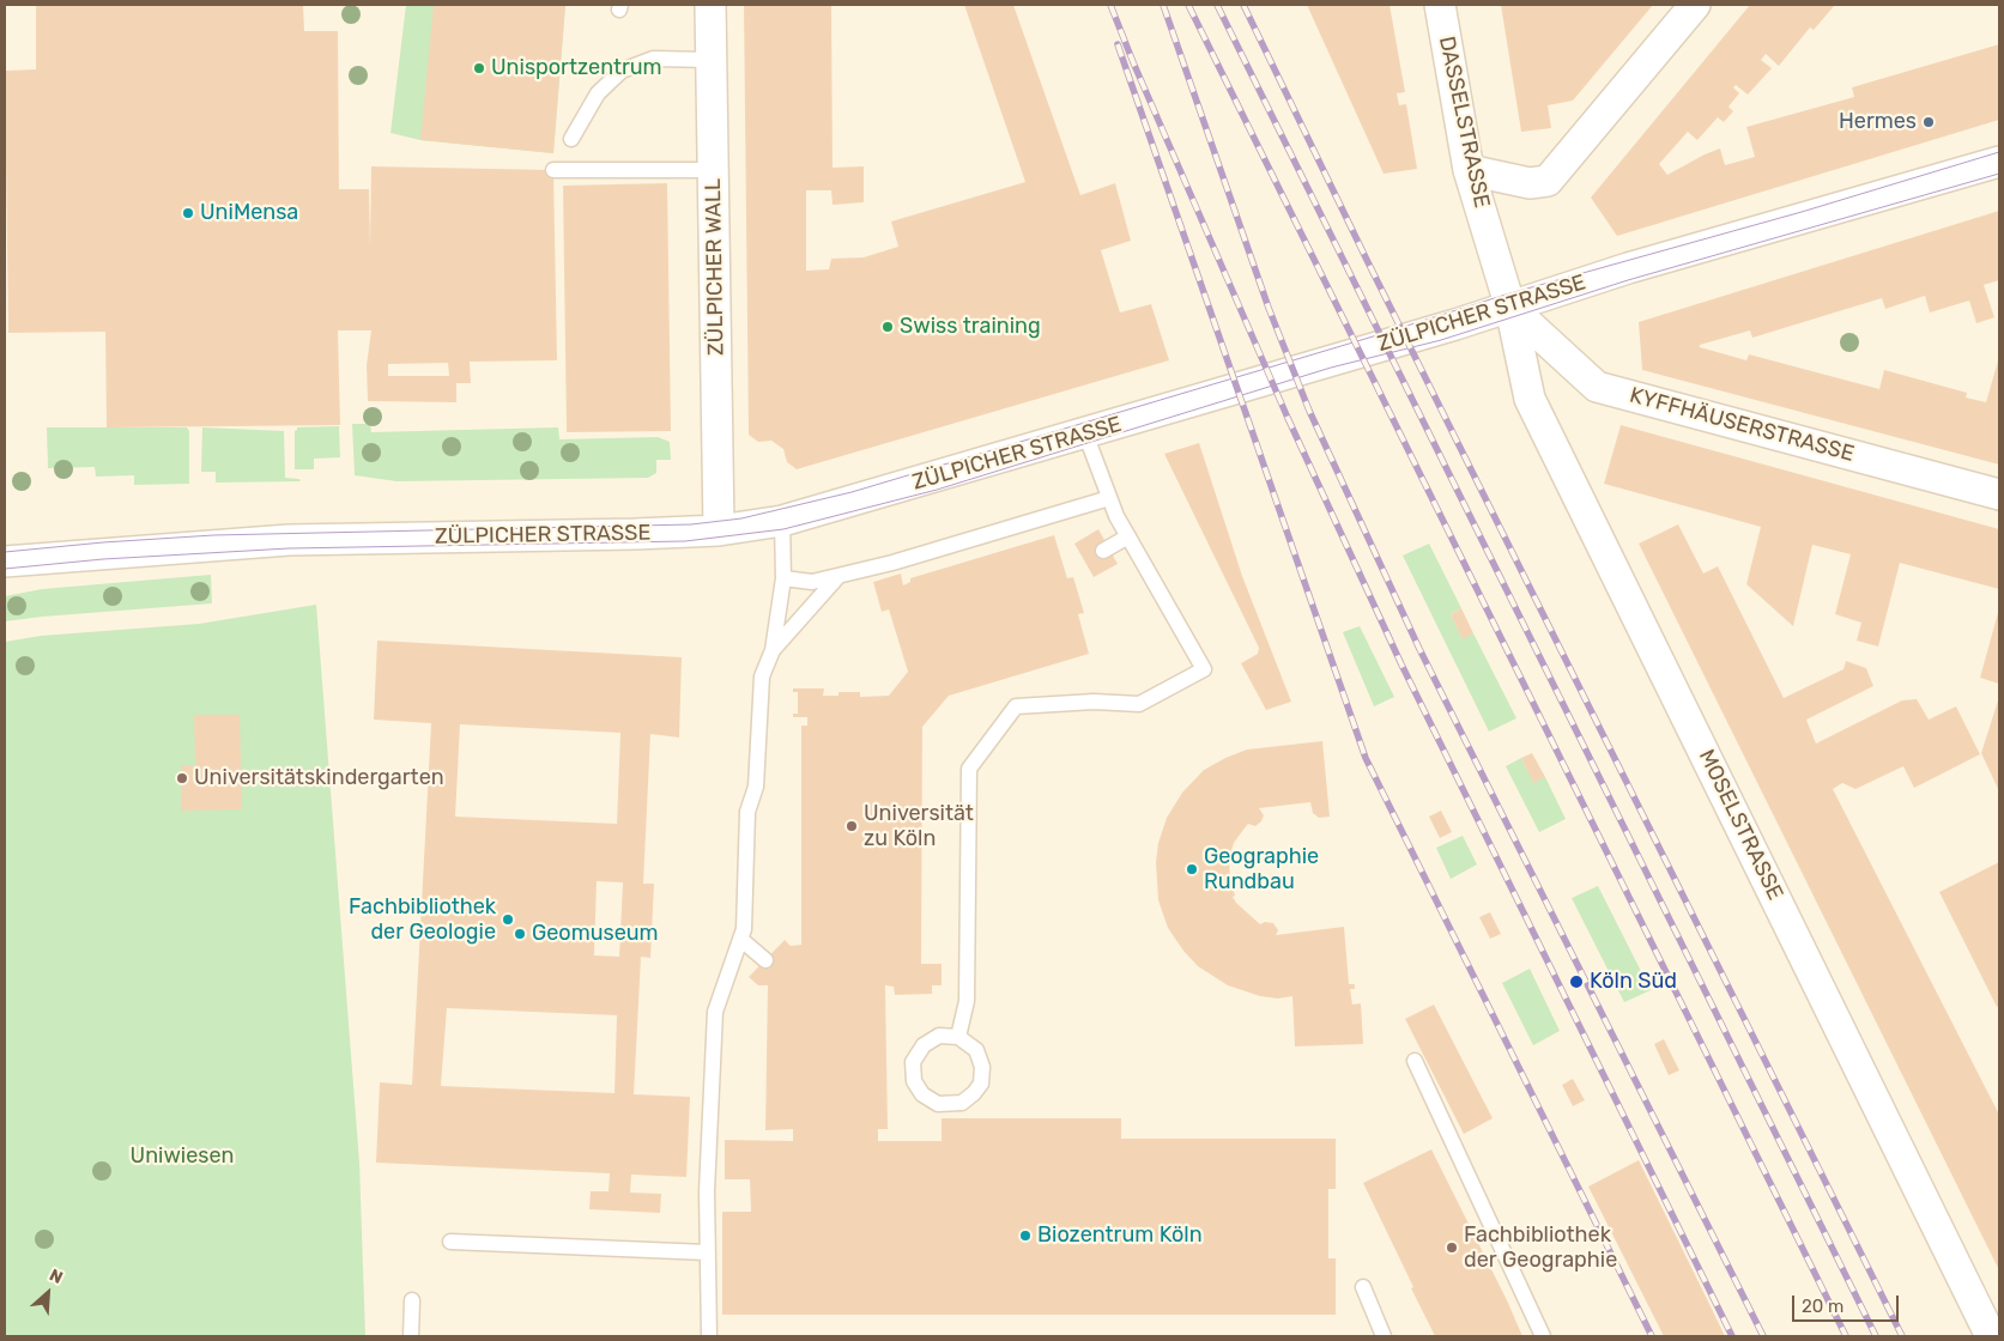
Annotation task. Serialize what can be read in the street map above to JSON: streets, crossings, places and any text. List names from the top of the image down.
{
  "streets": {
    "street": [
      "DASSELSTRASSE",
      "ZÜLPICHER WALL",
      "ZÜLPICHER STRASSE",
      "KYFFHÄUSERSTRASSE",
      "MOSELSTRASSE"
    ]
  },
  "crossings": [
    ["DASSELSTRASSE", "ZÜLPICHER STRASSE"],
    ["DASSELSTRASSE", "KYFFHÄUSERSTRASSE"],
    ["DASSELSTRASSE", "MOSELSTRASSE"],
    ["ZÜLPICHER WALL", "ZÜLPICHER STRASSE"],
    ["ZÜLPICHER STRASSE", "KYFFHÄUSERSTRASSE"],
    ["ZÜLPICHER STRASSE", "MOSELSTRASSE"],
    ["KYFFHÄUSERSTRASSE", "MOSELSTRASSE"]
  ],
  "parks": ["Uniwiesen"],
  "places": [
    "Unisportzentrum",
    "Hermes",
    "UniMensa",
    "Swiss training",
    "Universitätskindergarten",
    "Universität zu Köln",
    "Geographie Rundbau",
    "Fachbibliothek der Geologie",
    "Geomuseum",
    "Köln Süd",
    "Biozentrum Köln",
    "Fachbibliothek der Geographie"
  ],
  "scale_bar": "20 m",
  "north": "top right"
}
